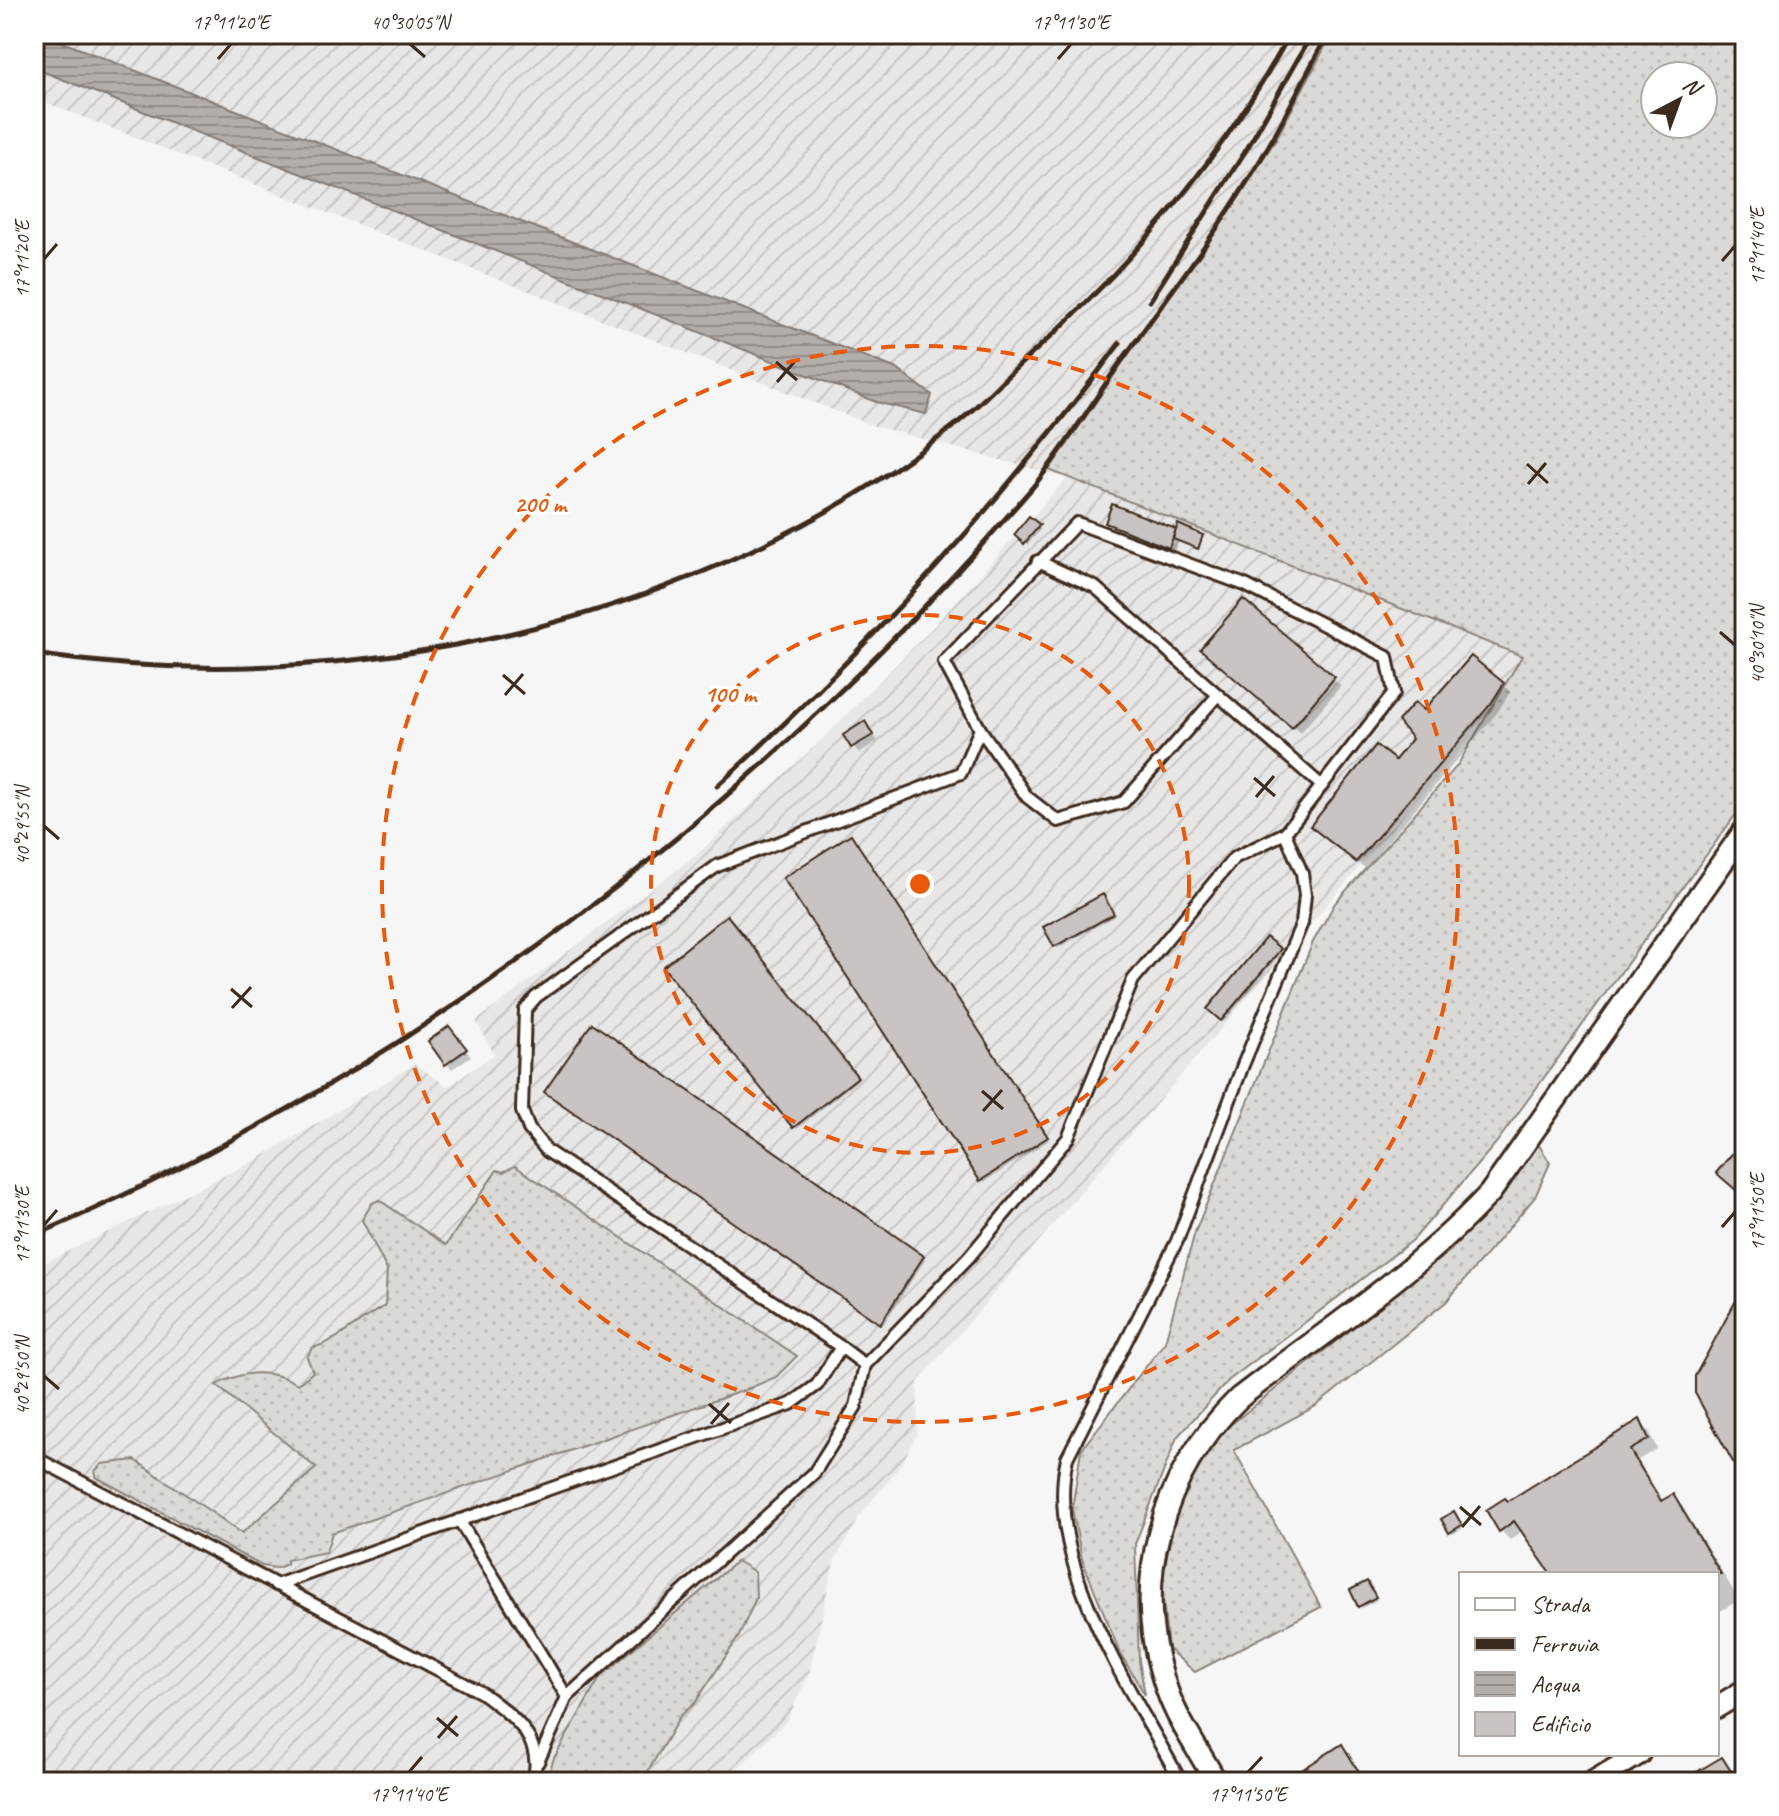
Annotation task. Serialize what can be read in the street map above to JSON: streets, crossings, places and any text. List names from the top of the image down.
{
  "legend": [
    "Strada",
    "Ferrovia",
    "Acqua",
    "Edificio"
  ],
  "north": "top right",
  "coordinates": [
    "17°11'20\"E",
    "40°30'05\"N",
    "17°11'30\"E",
    "17°11'40\"E",
    "40°30'10\"N",
    "40°29'55\"N",
    "17°11'50\"E",
    "40°29'50\"N"
  ],
  "rings": ["200 m", "100 m"]
}
